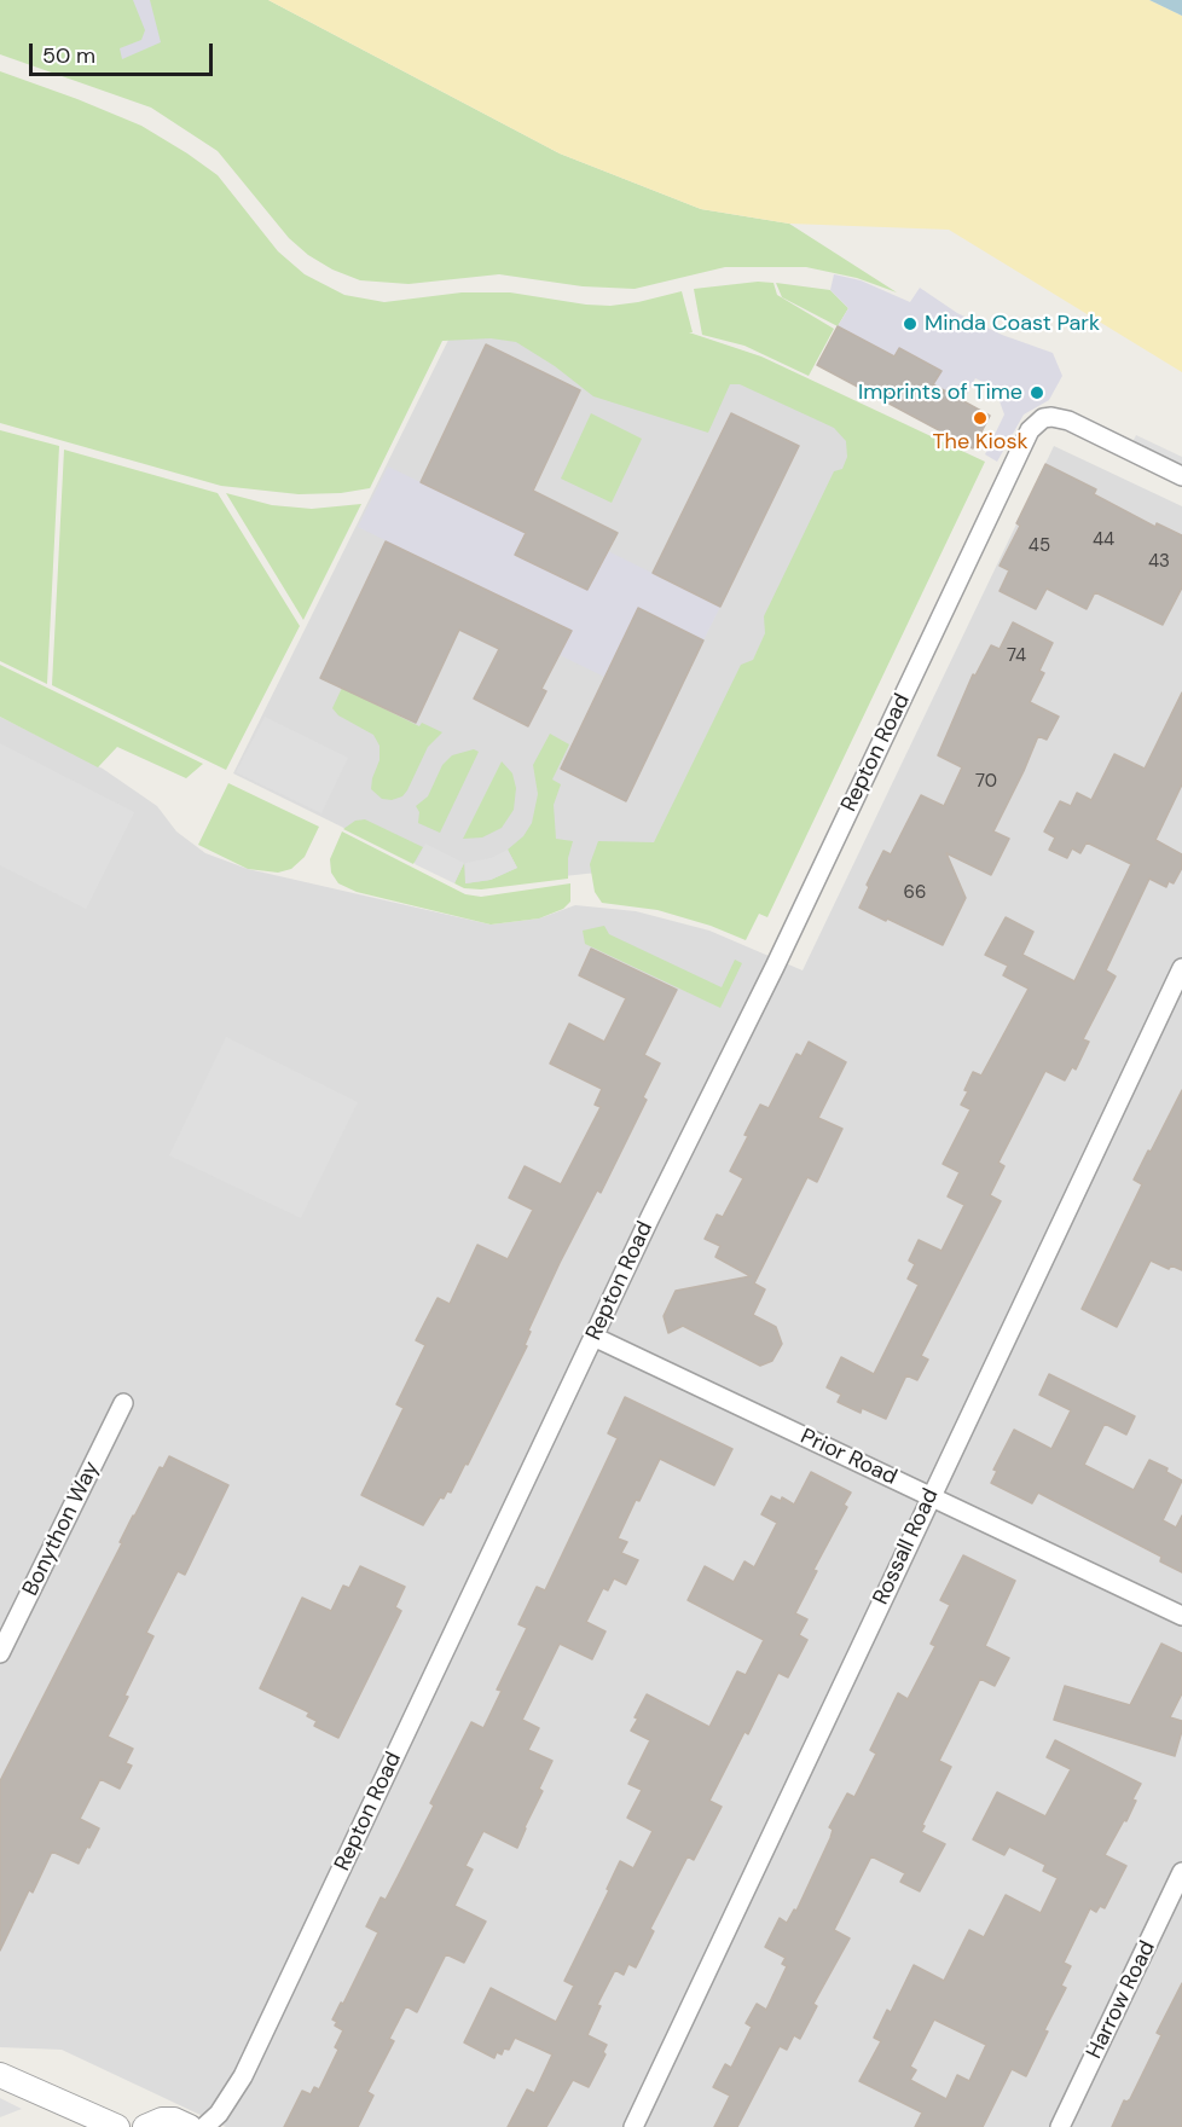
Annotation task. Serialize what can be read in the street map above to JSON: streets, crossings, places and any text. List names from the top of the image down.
{
  "streets": {
    "street": [
      "Repton Road",
      "Prior Road",
      "Bonython Way",
      "Rossall Road",
      "Harrow Road"
    ]
  },
  "crossings": [
    ["Repton Road", "Prior Road"],
    ["Prior Road", "Rossall Road"]
  ],
  "places": ["Minda Coast Park", "Imprints of Time", "The Kiosk"],
  "house_numbers": [
    "44",
    "45",
    "43",
    "74",
    "70",
    "66"
  ],
  "scale_bar": "50 m"
}
